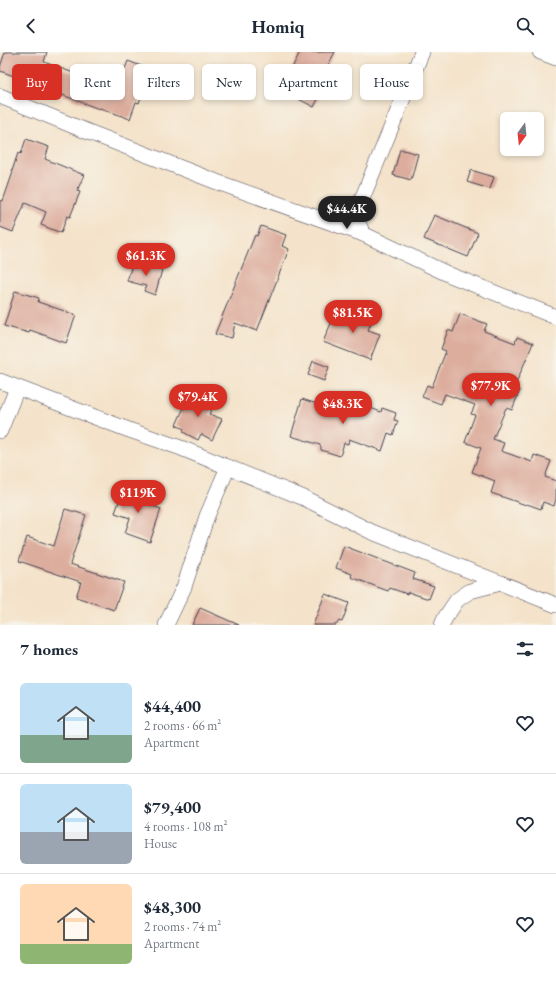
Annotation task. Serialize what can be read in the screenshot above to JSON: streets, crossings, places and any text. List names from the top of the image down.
{
  "north": "bottom",
  "page": {
    "header": "Homiq",
    "chip": [
      "Buy",
      "Rent",
      "Filters",
      "New",
      "Apartment",
      "House"
    ],
    "price": [
      "$44.4K",
      "$61.3K",
      "$81.5K",
      "$77.9K",
      "$79.4K",
      "$48.3K",
      "$119K"
    ],
    "heading": "7 homes",
    "list": [
      {
        "name": "$44,400",
        "note": "2 rooms · 66 m² · Apartment"
      },
      {
        "name": "$79,400",
        "note": "4 rooms · 108 m² · House"
      },
      {
        "name": "$48,300",
        "note": "2 rooms · 74 m² · Apartment"
      }
    ]
  }
}
